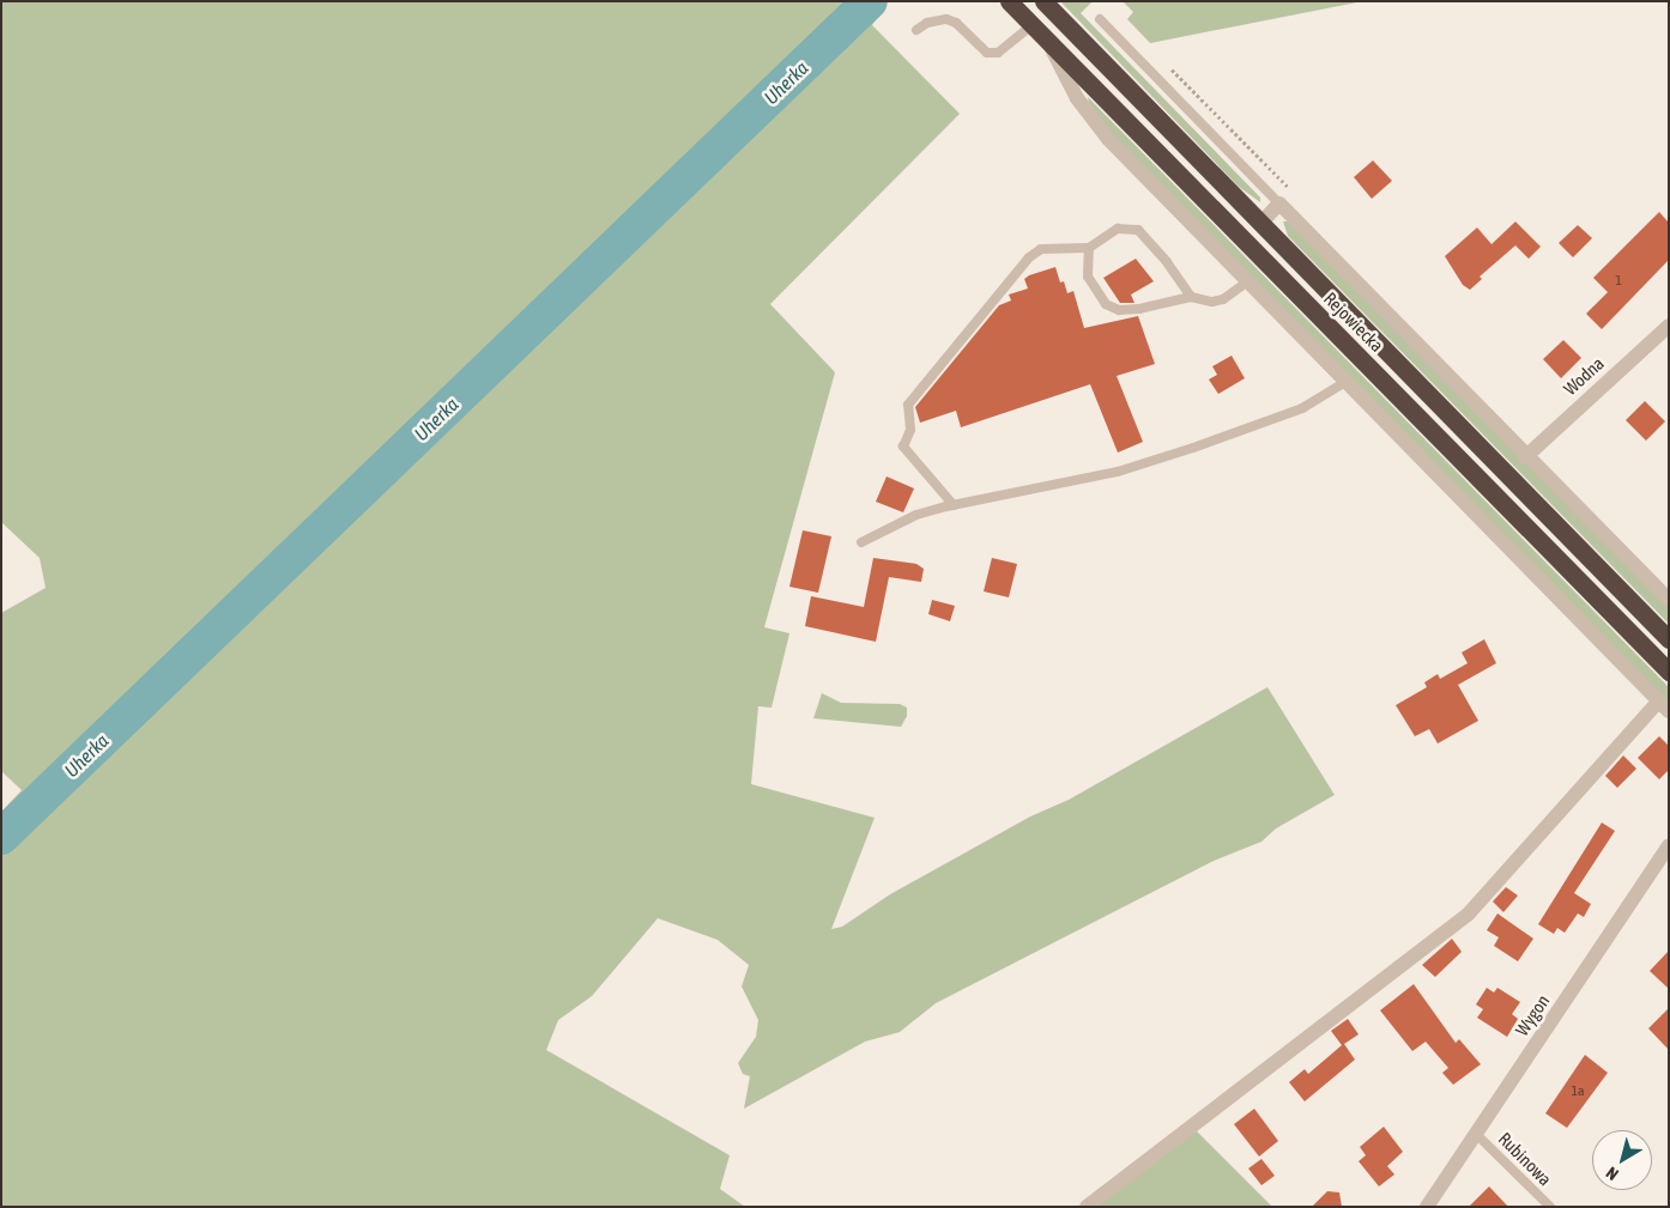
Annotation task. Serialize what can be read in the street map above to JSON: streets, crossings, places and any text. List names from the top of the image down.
{
  "streets": {
    "highway": ["Rejowiecka"],
    "street": ["Wodna", "Wygon"],
    "lane": ["Rubinowa"]
  },
  "crossings": [
    ["Wygon", "Rubinowa"]
  ],
  "water": ["Uherka"],
  "house_numbers": ["1", "1a"],
  "north": "bottom left"
}
